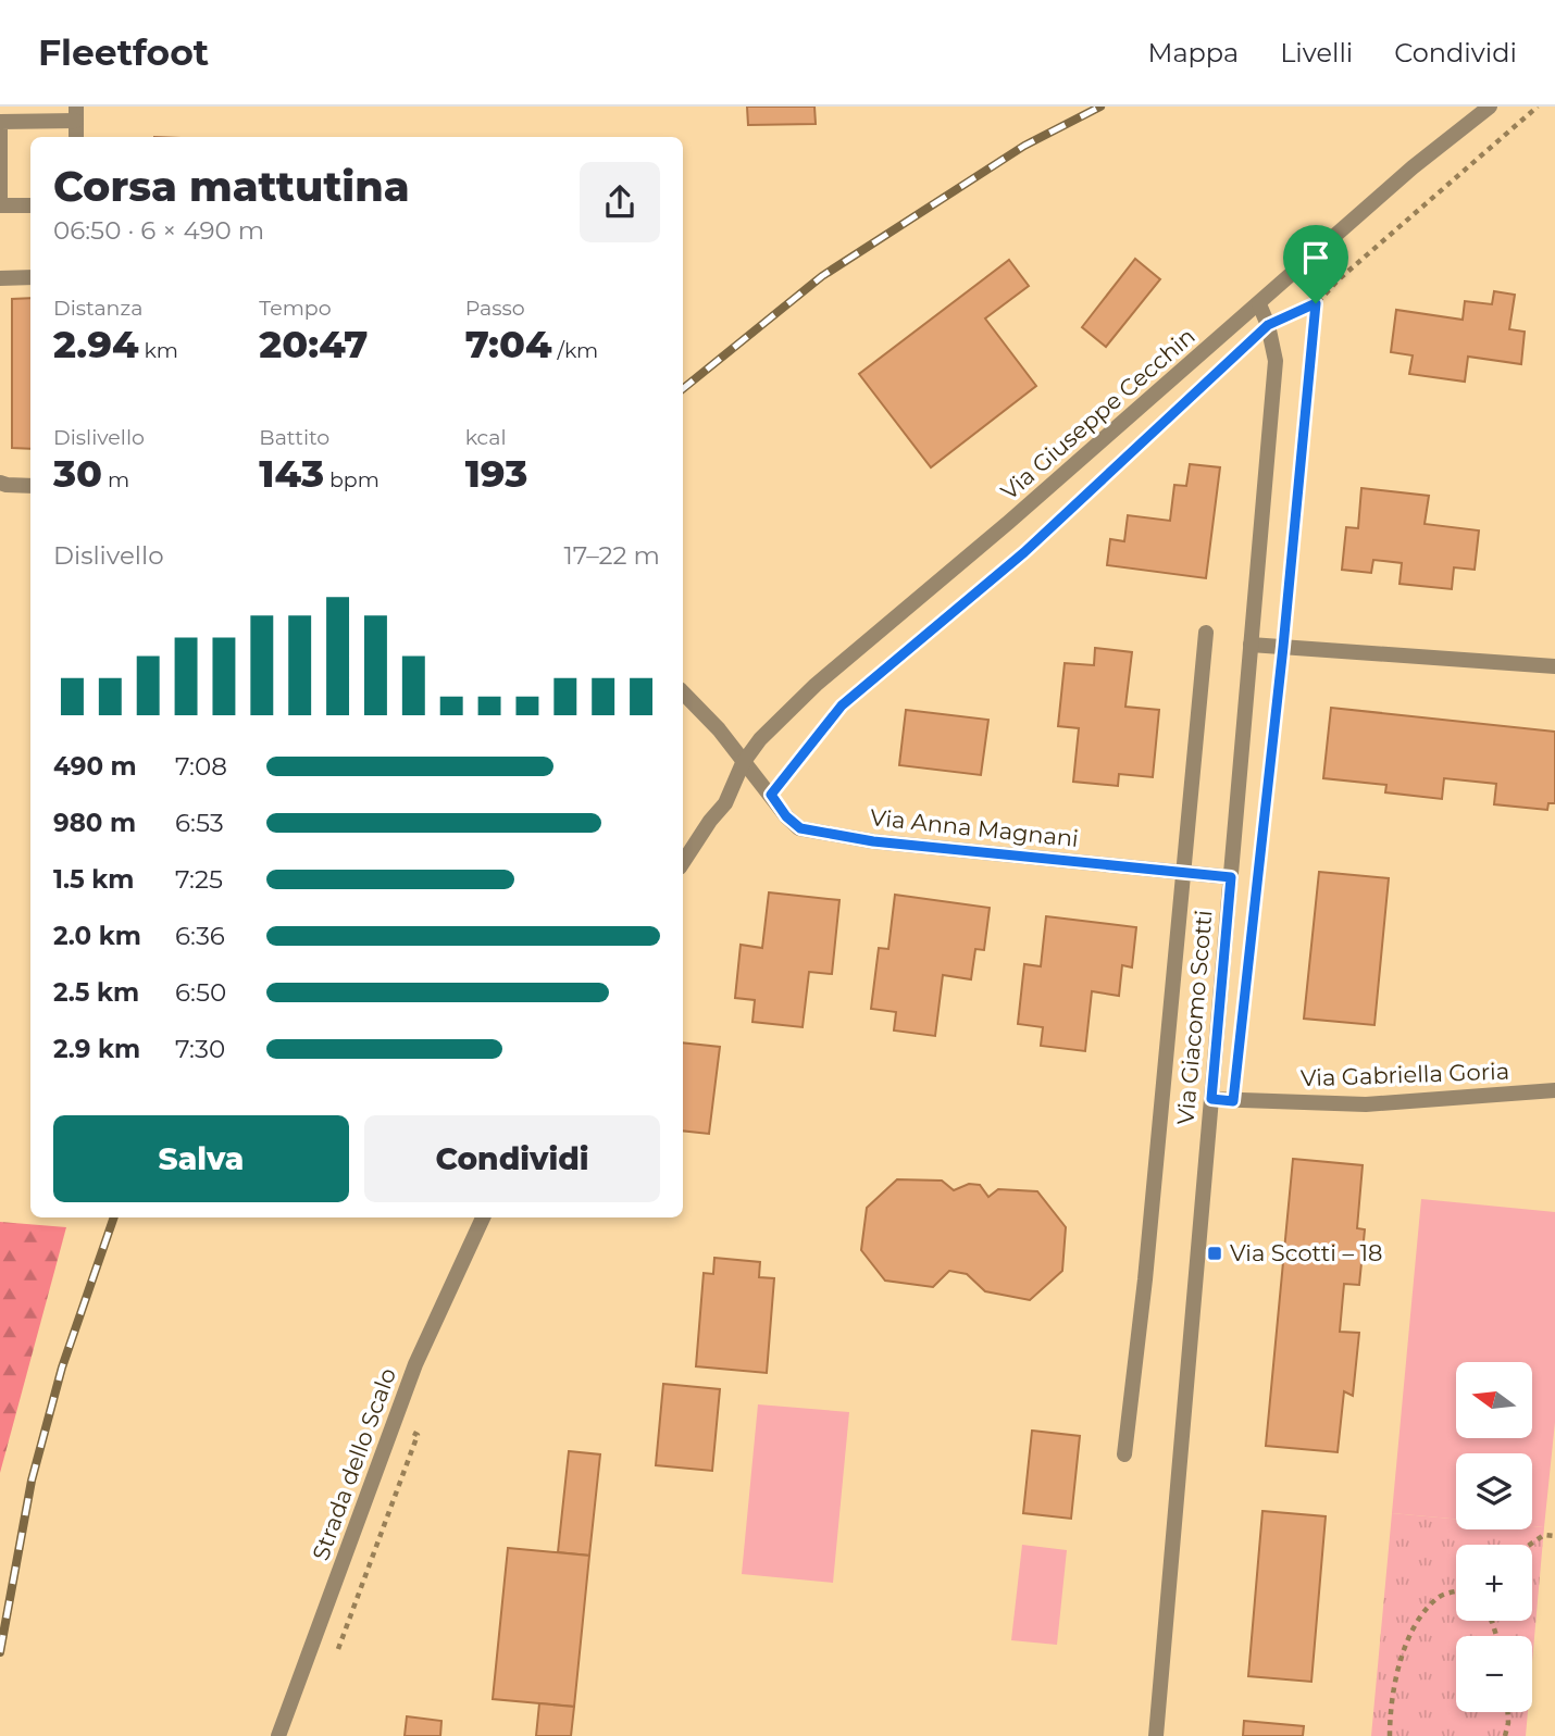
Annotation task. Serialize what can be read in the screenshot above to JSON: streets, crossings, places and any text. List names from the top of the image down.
{
  "streets": {
    "street": [
      "Via Giuseppe Cecchin",
      "Via Anna Magnani",
      "Via Giacomo Scotti",
      "Via Gabriella Goria",
      "Strada dello Scalo"
    ]
  },
  "crossings": [
    ["Via Giuseppe Cecchin", "Via Anna Magnani"],
    ["Via Giuseppe Cecchin", "Via Giacomo Scotti"],
    ["Via Anna Magnani", "Via Giacomo Scotti"],
    ["Via Giacomo Scotti", "Via Gabriella Goria"]
  ],
  "places": {
    "transit": ["Via Scotti – 18"]
  },
  "north": "left",
  "page": {
    "header": "Fleetfoot",
    "nav": ["Mappa", "Livelli", "Condividi"],
    "heading": ["Corsa mattutina", "06:50 · 6 × 490 m"],
    "stats": [
      ["Distanza", "2.94 km"],
      ["Tempo", "20:47"],
      ["Passo", "7:04 /km"],
      ["Dislivello", "30 m"],
      ["Battito", "143 bpm"],
      ["kcal", "193"]
    ],
    "chart": ["Dislivello", "17–22 m"],
    "list": [
      {
        "name": "490 m",
        "note": "7:08"
      },
      {
        "name": "980 m",
        "note": "6:53"
      },
      {
        "name": "1.5 km",
        "note": "7:25"
      },
      {
        "name": "2.0 km",
        "note": "6:36"
      },
      {
        "name": "2.5 km",
        "note": "6:50"
      },
      {
        "name": "2.9 km",
        "note": "7:30"
      }
    ],
    "buttons": ["Salva", "Condividi"],
    "map_buttons": ["+", "−"]
  }
}
